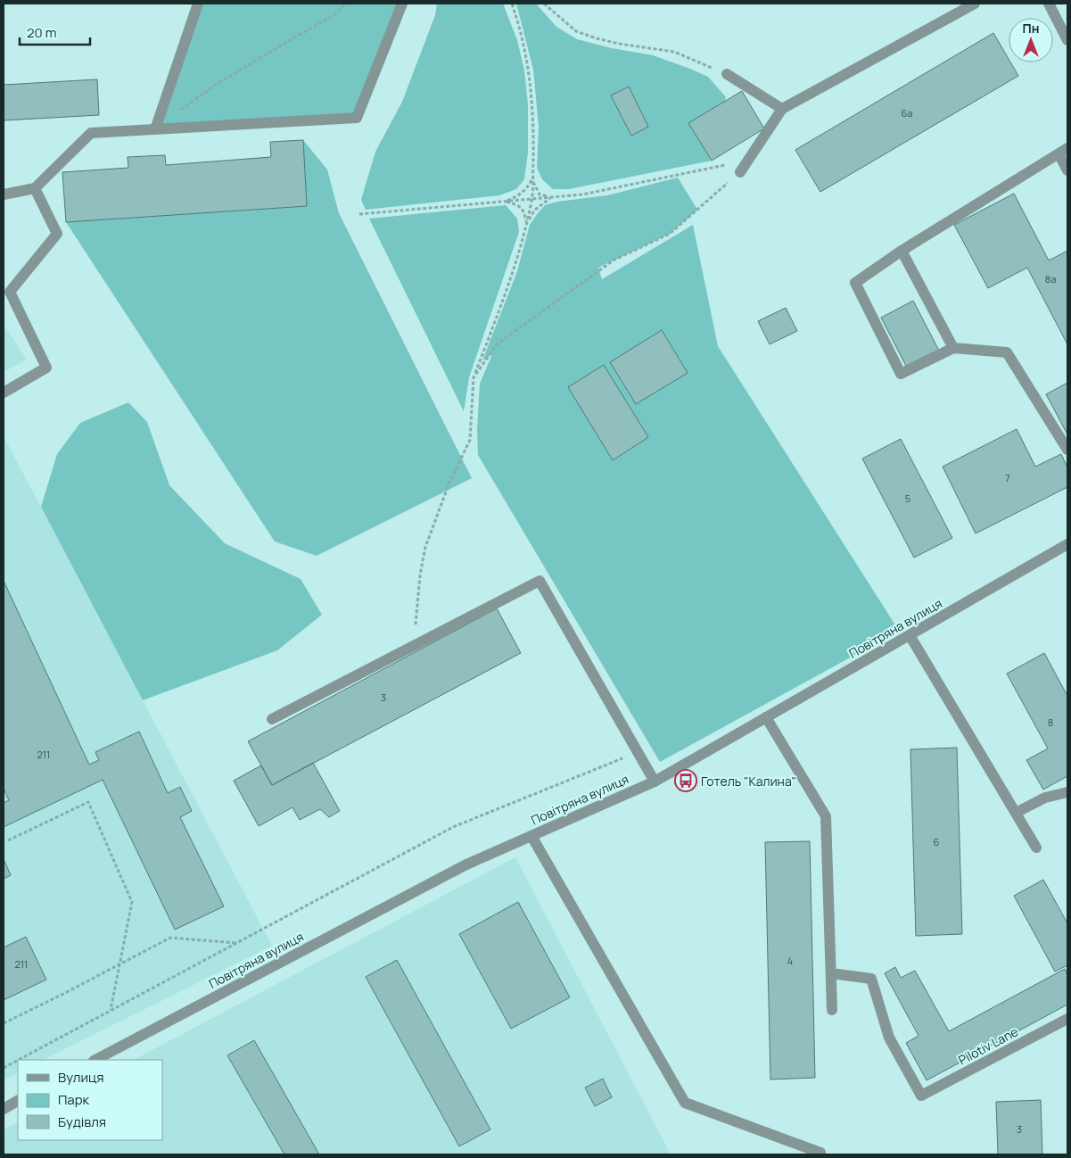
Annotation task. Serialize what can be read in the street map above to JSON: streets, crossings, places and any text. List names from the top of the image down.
{
  "streets": {
    "street": ["Повітряна вулиця", "Pilotiv Lane"]
  },
  "places": {
    "bus stop": ["Готель \"Калина\""]
  },
  "house_numbers": [
    "6а",
    "8а",
    "7",
    "5",
    "3",
    "8",
    "211",
    "6",
    "4",
    "211",
    "3"
  ],
  "legend": ["Вулиця", "Парк", "Будівля"],
  "scale_bar": "20 m",
  "north": "top"
}
